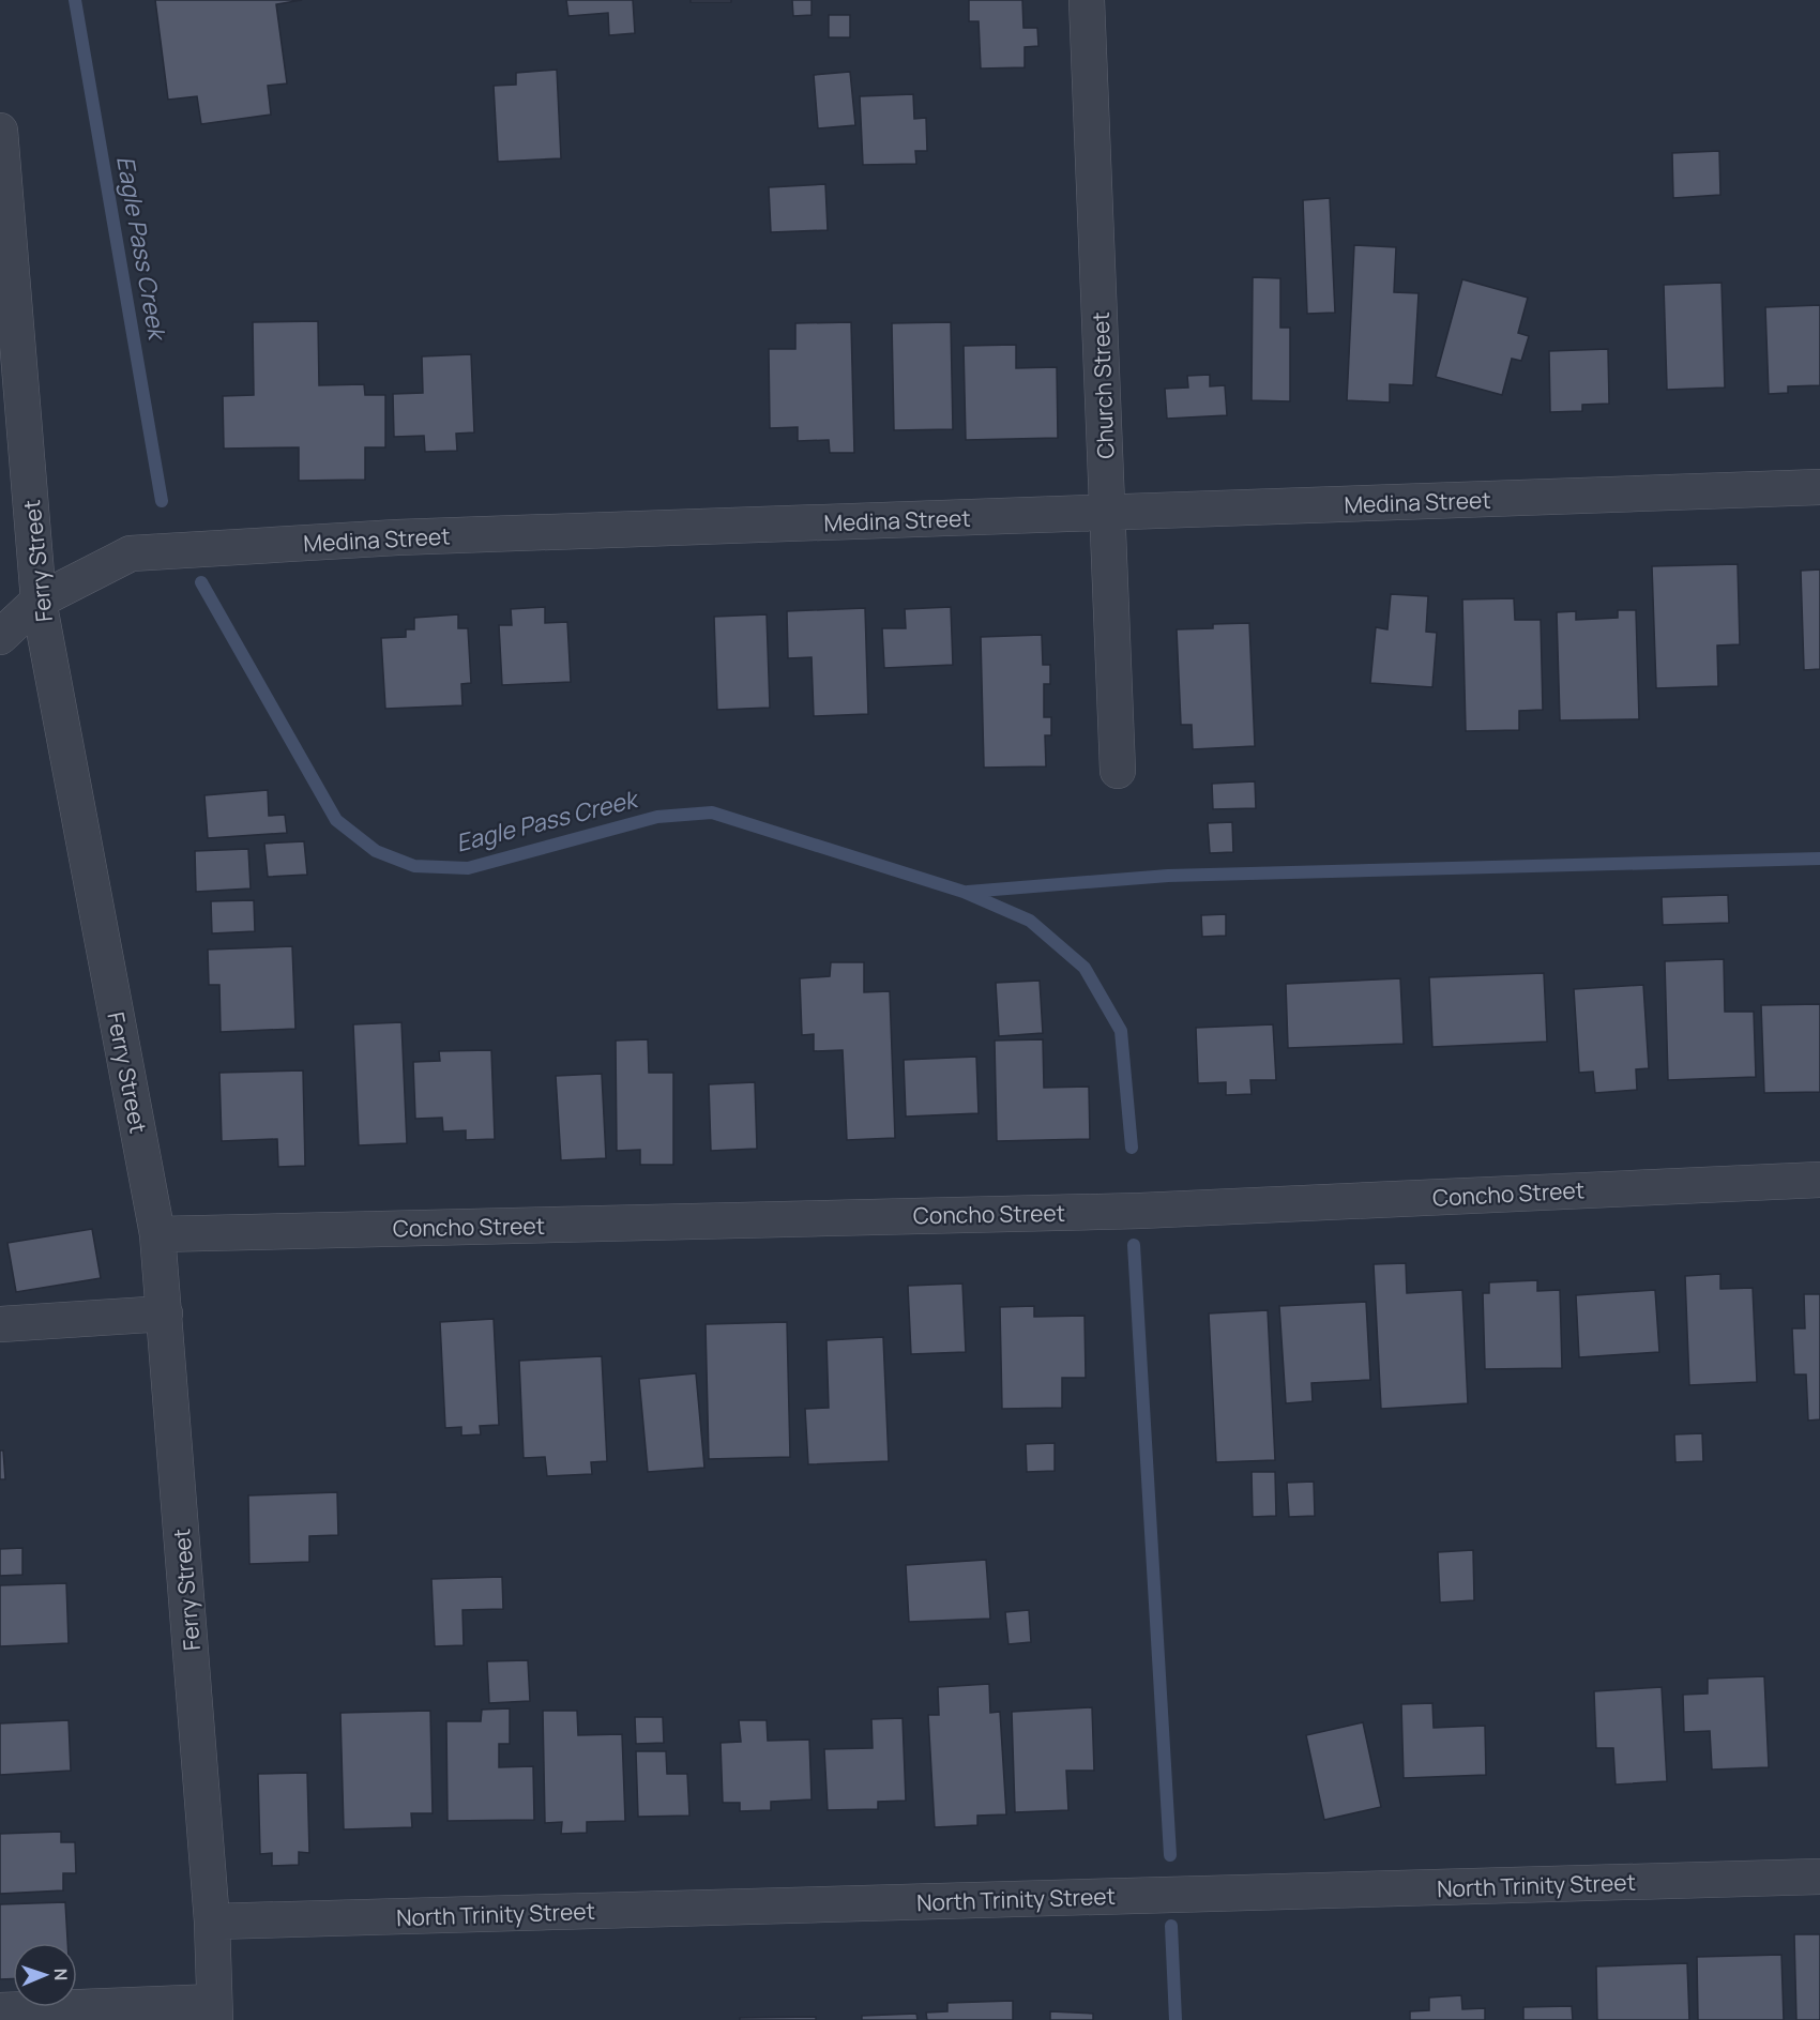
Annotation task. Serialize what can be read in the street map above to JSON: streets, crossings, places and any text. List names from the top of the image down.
{
  "streets": {
    "street": [
      "Church Street",
      "Medina Street",
      "Ferry Street",
      "Concho Street",
      "North Trinity Street"
    ]
  },
  "crossings": [
    ["Church Street", "Medina Street"],
    ["Medina Street", "Ferry Street"],
    ["Ferry Street", "Concho Street"],
    ["Ferry Street", "North Trinity Street"]
  ],
  "water": ["Eagle Pass Creek"],
  "north": "right"
}
